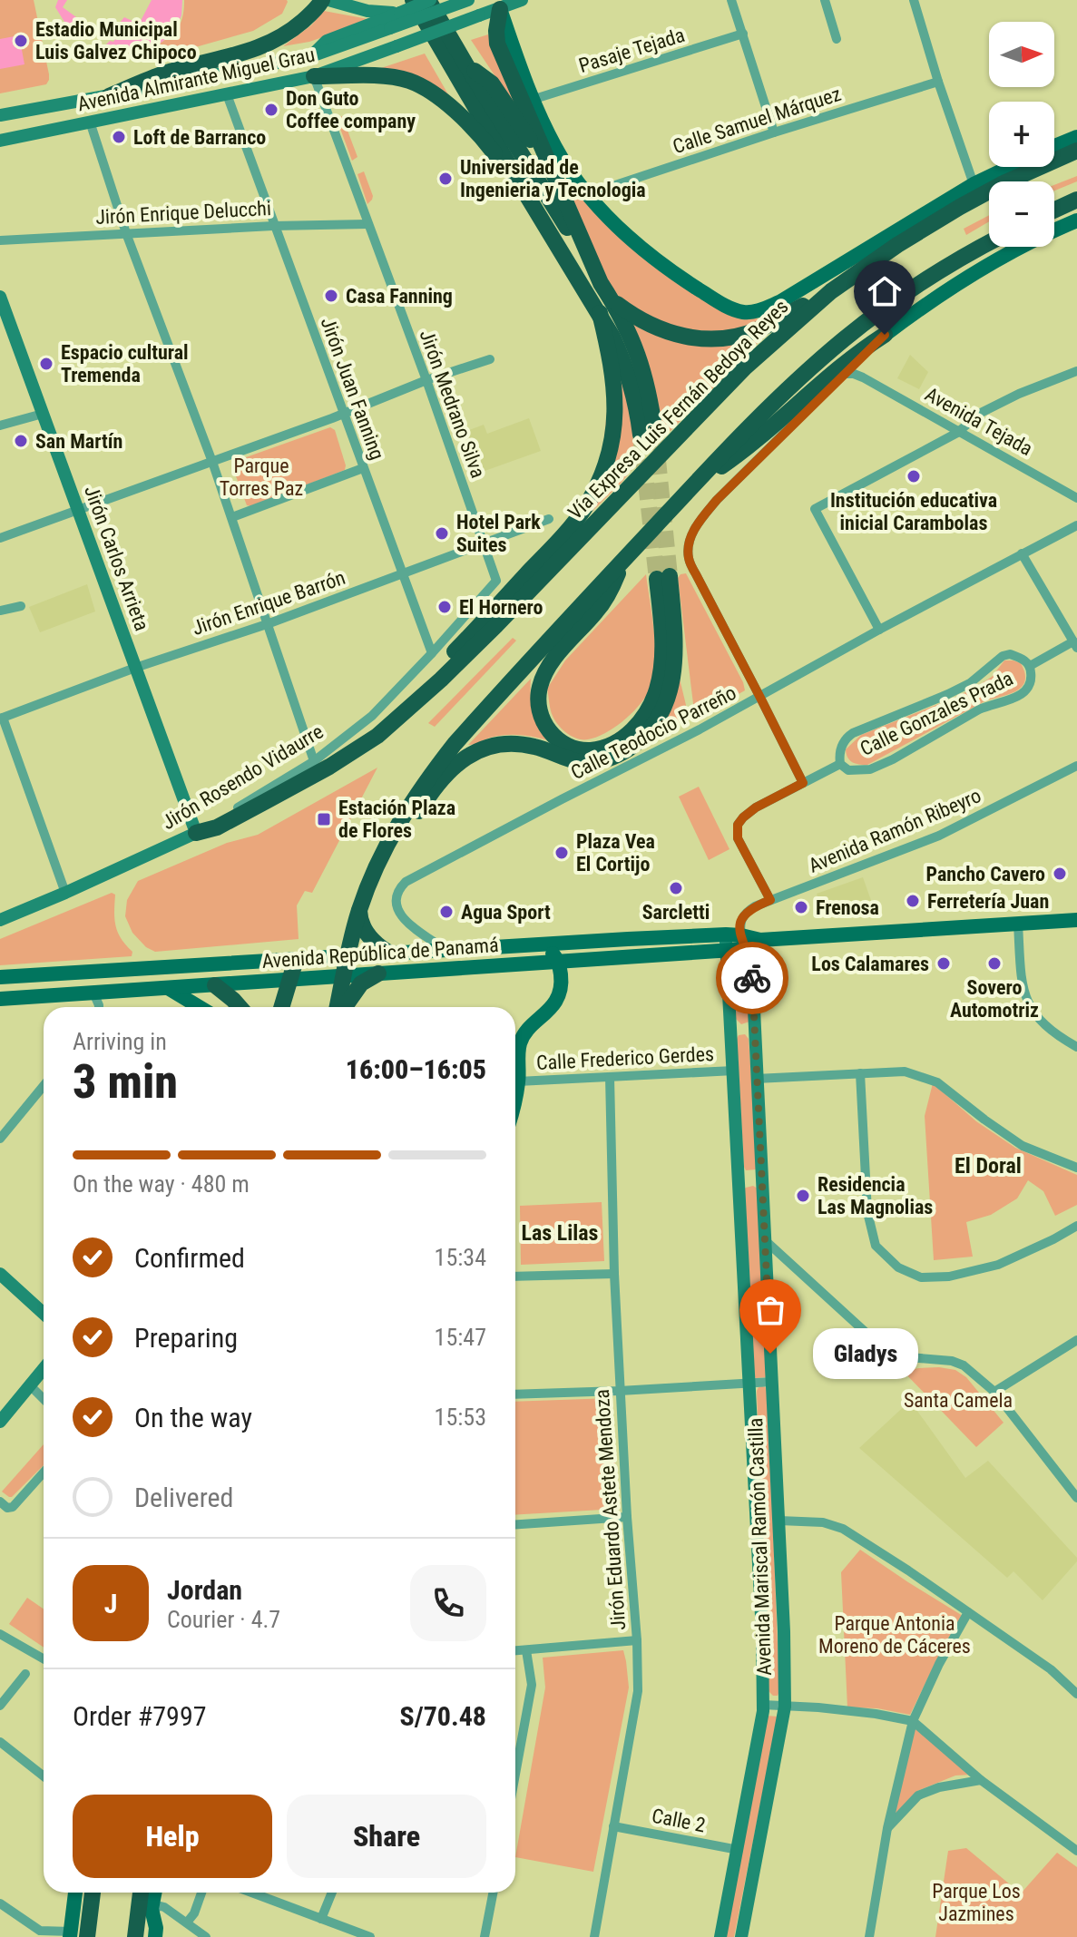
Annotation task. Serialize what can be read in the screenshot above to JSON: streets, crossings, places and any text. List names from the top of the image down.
{
  "streets": {
    "highway": ["Vía Expresa Luis Fernán Bedoya Reyes"],
    "main road": [
      "Avenida Almirante Miguel Grau",
      "Jirón Carlos Arrieta",
      "Jirón Rosendo Vidaurre",
      "Avenida República de Panamá",
      "Avenida Mariscal Ramón Castilla"
    ],
    "street": [
      "Pasaje Tejada",
      "Calle Samuel Márquez",
      "Jirón Enrique Delucchi",
      "Jirón Juan Fanning",
      "Jirón Medrano Silva",
      "Avenida Tejada",
      "Jirón Enrique Barrón",
      "Calle Gonzales Prada",
      "Calle Teodocio Parreño",
      "Avenida Ramón Ribeyro",
      "Calle Frederico Gerdes",
      "Jirón Eduardo Astete Mendoza",
      "Calle 2"
    ]
  },
  "crossings": [
    ["Avenida Almirante Miguel Grau", "Jirón Juan Fanning"],
    ["Avenida Almirante Miguel Grau", "Jirón Medrano Silva"],
    ["Jirón Enrique Delucchi", "Jirón Juan Fanning"],
    ["Jirón Enrique Delucchi", "Jirón Medrano Silva"],
    ["Jirón Juan Fanning", "Jirón Enrique Barrón"],
    ["Jirón Juan Fanning", "Jirón Rosendo Vidaurre"],
    ["Jirón Medrano Silva", "Jirón Enrique Barrón"],
    ["Jirón Medrano Silva", "Jirón Rosendo Vidaurre"],
    ["Vía Expresa Luis Fernán Bedoya Reyes", "Jirón Carlos Arrieta"],
    ["Vía Expresa Luis Fernán Bedoya Reyes", "Jirón Rosendo Vidaurre"],
    ["Jirón Carlos Arrieta", "Jirón Enrique Barrón"],
    ["Jirón Carlos Arrieta", "Jirón Rosendo Vidaurre"],
    ["Calle Gonzales Prada", "Avenida Ramón Ribeyro"],
    ["Calle Teodocio Parreño", "Avenida República de Panamá"],
    ["Avenida Ramón Ribeyro", "Avenida República de Panamá"],
    ["Avenida Ramón Ribeyro", "Avenida Mariscal Ramón Castilla"],
    ["Avenida República de Panamá", "Avenida Mariscal Ramón Castilla"],
    ["Calle Frederico Gerdes", "Jirón Eduardo Astete Mendoza"],
    ["Calle Frederico Gerdes", "Avenida Mariscal Ramón Castilla"],
    ["Jirón Eduardo Astete Mendoza", "Calle 2"],
    ["Avenida Mariscal Ramón Castilla", "Calle 2"]
  ],
  "districts": ["El Doral", "Las Lilas"],
  "parks": [
    "Parque Torres Paz",
    "Santa Camela",
    "Parque Antonia Moreno de Cáceres",
    "Parque Los Jazmines"
  ],
  "places": {
    "other": [
      "Estadio Municipal Luis Galvez Chipoco",
      "Don Guto Coffee company",
      "Loft de Barranco",
      "Universidad de Ingenieria y Tecnologia",
      "Casa Fanning",
      "Espacio cultural Tremenda",
      "San Martín",
      "Institución educativa inicial Carambolas",
      "Hotel Park Suites",
      "El Hornero",
      "Plaza Vea El Cortijo",
      "Pancho Cavero",
      "Sarcletti",
      "Ferretería Juan",
      "Frenosa",
      "Agua Sport",
      "Los Calamares",
      "Sovero Automotriz",
      "Residencia Las Magnolias",
      "Gladys"
    ],
    "transit": ["Estación Plaza de Flores"]
  },
  "north": "right",
  "page": {
    "map_buttons": ["+", "−"],
    "heading": ["3 min", "Arriving in", "16:00–16:05"],
    "panel": [
      "Jordan",
      "Courier · 4.7",
      "Order #7997",
      "S/70.48"
    ],
    "bar": "On the way · 480 m",
    "list": [
      ["Confirmed", "15:34"],
      ["Preparing", "15:47"],
      ["On the way", "15:53"],
      "Delivered"
    ],
    "bubble": "Gladys",
    "round": "J",
    "buttons": ["Help", "Share"]
  }
}
